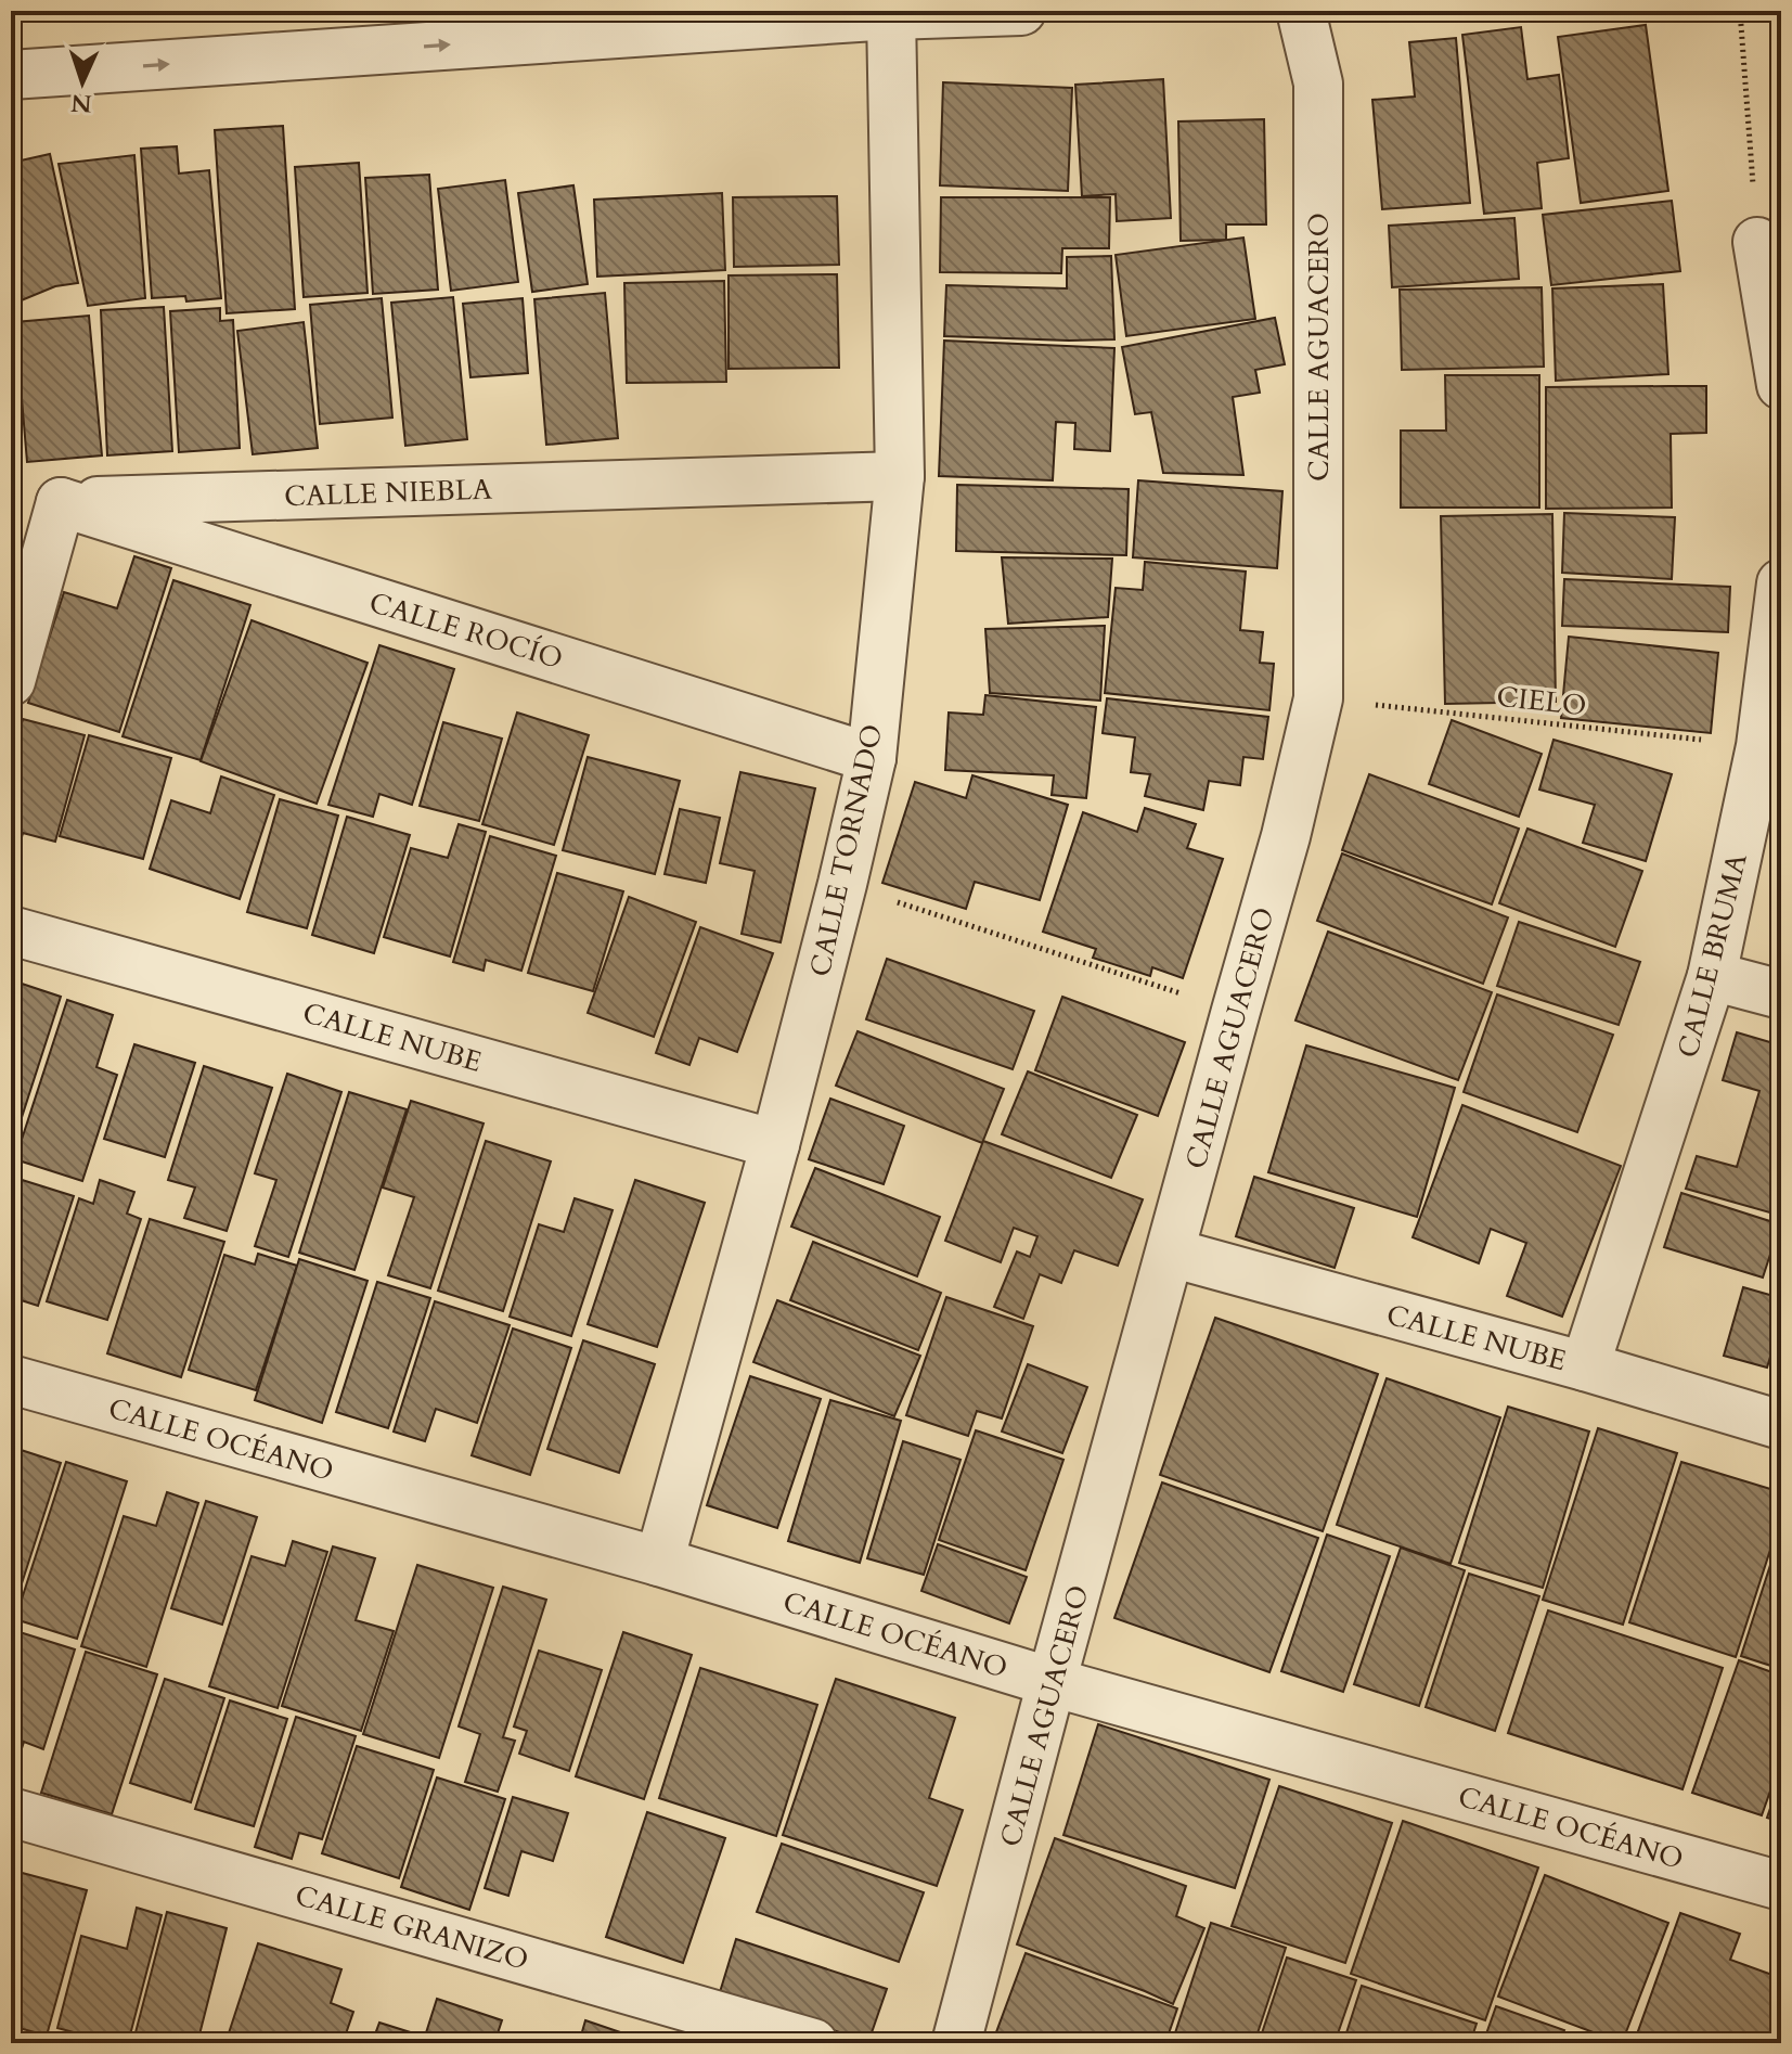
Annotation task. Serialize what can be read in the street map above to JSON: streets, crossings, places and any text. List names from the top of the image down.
{
  "streets": {
    "street": [
      "CALLE AGUACERO",
      "CALLE NIEBLA",
      "CALLE ROCÍO",
      "CALLE TORNADO",
      "CALLE BRUMA",
      "CALLE NUBE",
      "CALLE OCÉANO",
      "CALLE GRANIZO"
    ],
    "path": ["CIELO"]
  },
  "crossings": [
    ["CALLE AGUACERO", "CIELO"],
    ["CALLE AGUACERO", "CALLE NUBE"],
    ["CALLE AGUACERO", "CALLE OCÉANO"],
    ["CALLE NIEBLA", "CALLE ROCÍO"],
    ["CALLE NIEBLA", "CALLE TORNADO"],
    ["CALLE ROCÍO", "CALLE TORNADO"],
    ["CIELO", "CALLE BRUMA"],
    ["CALLE TORNADO", "CALLE NUBE"],
    ["CALLE TORNADO", "CALLE OCÉANO"],
    ["CALLE BRUMA", "CALLE NUBE"]
  ],
  "north": "bottom"
}
